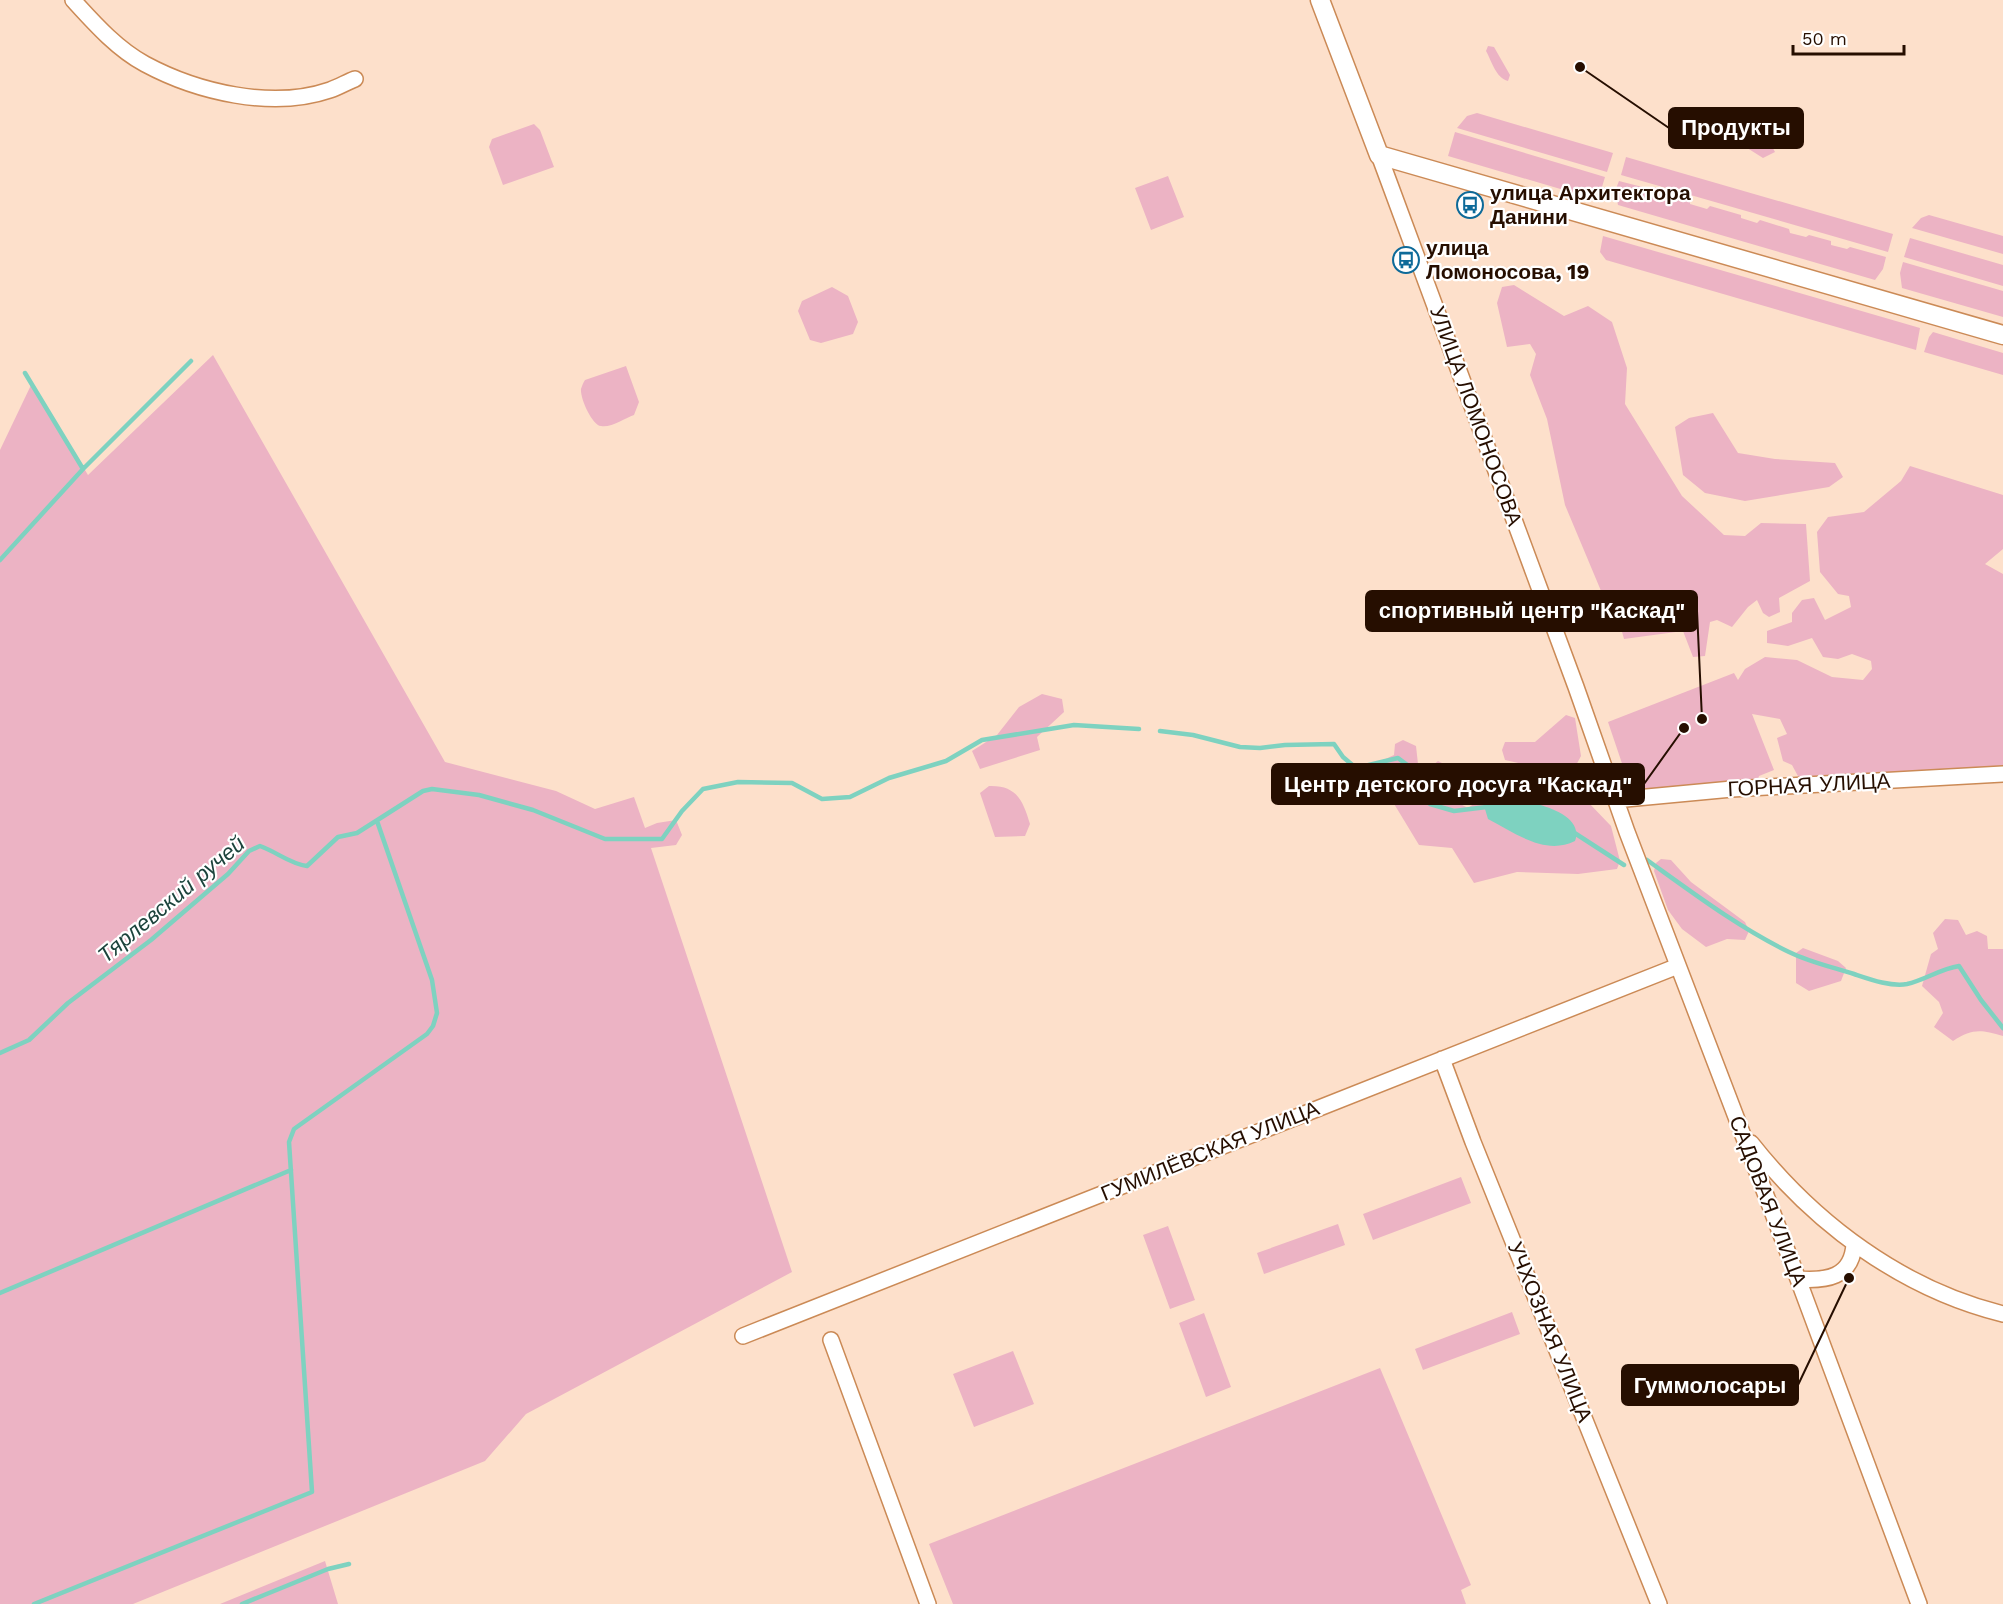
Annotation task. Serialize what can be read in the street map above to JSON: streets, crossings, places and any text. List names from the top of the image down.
{
  "streets": {
    "street": [
      "УЛИЦА ЛОМОНОСОВА",
      "ГОРНАЯ УЛИЦА",
      "ГУМИЛЁВСКАЯ УЛИЦА",
      "САДОВАЯ УЛИЦА",
      "УЧХОЗНАЯ УЛИЦА"
    ]
  },
  "crossings": [
    ["УЛИЦА ЛОМОНОСОВА", "ГОРНАЯ УЛИЦА"],
    ["УЛИЦА ЛОМОНОСОВА", "САДОВАЯ УЛИЦА"],
    ["ГОРНАЯ УЛИЦА", "САДОВАЯ УЛИЦА"],
    ["ГУМИЛЁВСКАЯ УЛИЦА", "САДОВАЯ УЛИЦА"],
    ["ГУМИЛЁВСКАЯ УЛИЦА", "УЧХОЗНАЯ УЛИЦА"]
  ],
  "water": ["Тярлевский ручей"],
  "places": {
    "other": [
      "Продукты",
      "спортивный центр \"Каскад\"",
      "Центр детского досуга \"Каскад\"",
      "Гуммолосары"
    ],
    "bus stop": ["улица Архитектора Данини", "улица Ломоносова, 19"]
  },
  "scale_bar": "50 m"
}
